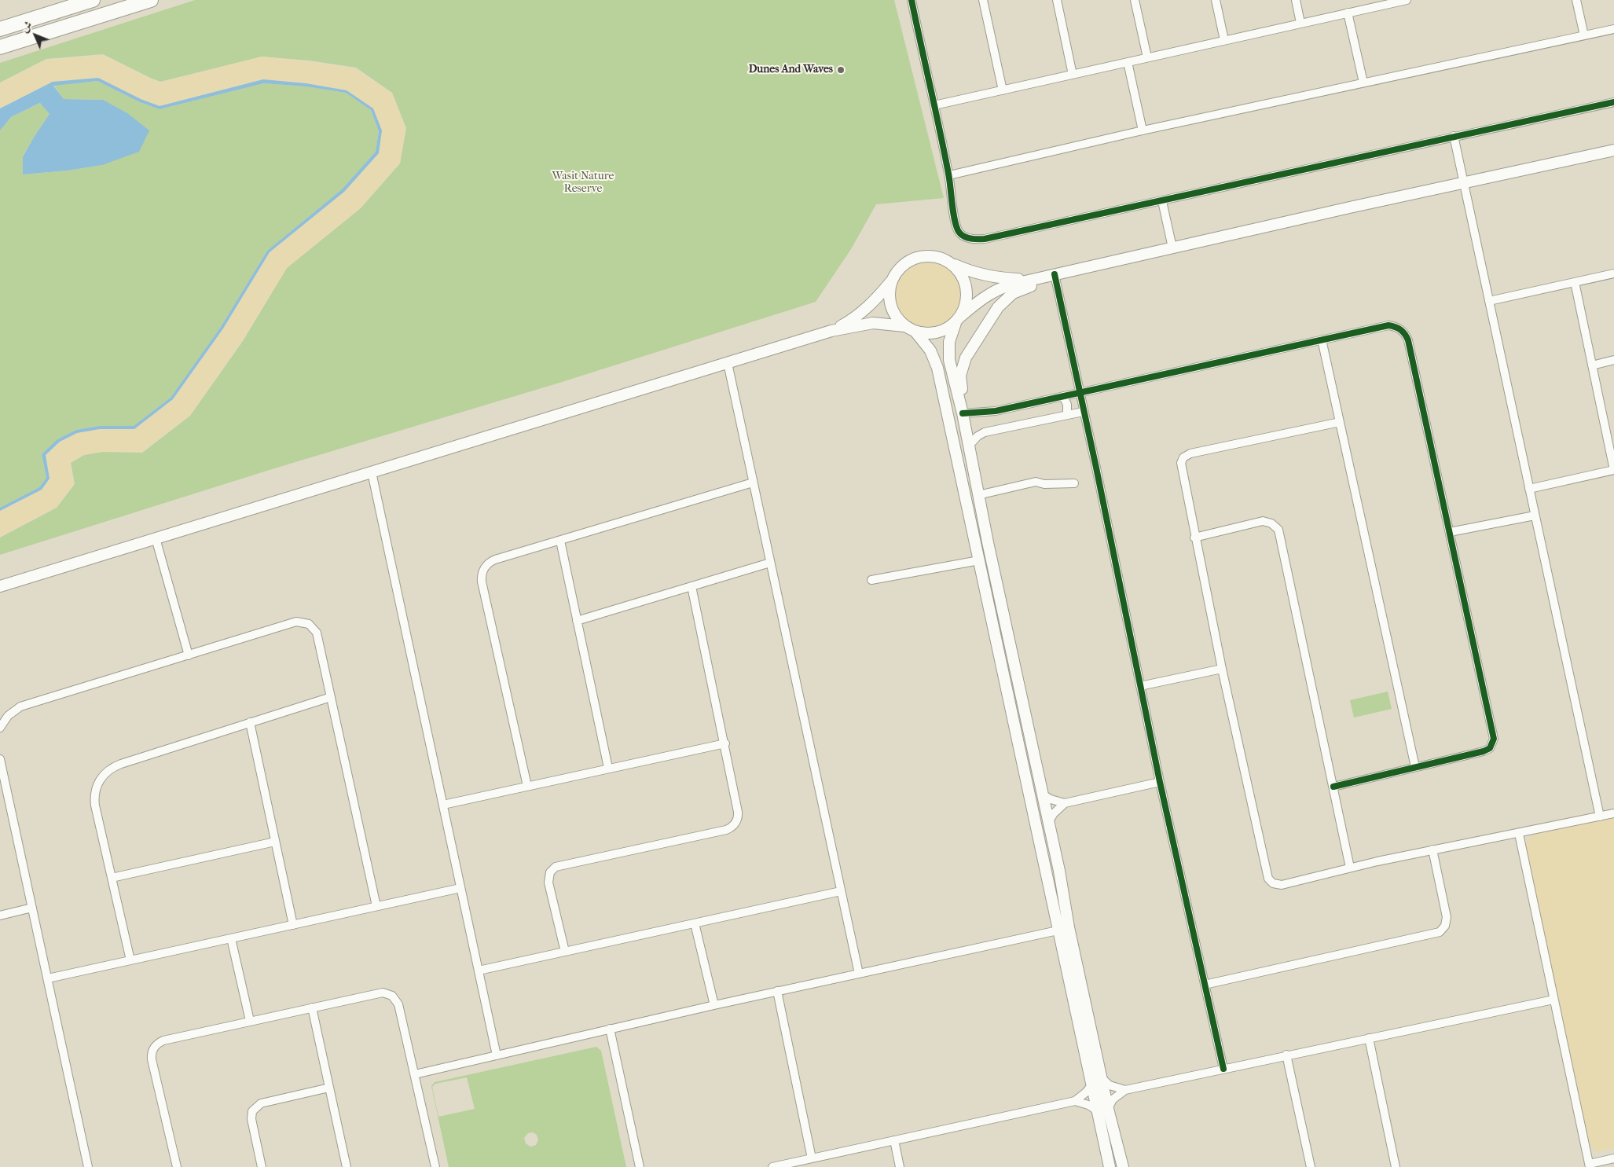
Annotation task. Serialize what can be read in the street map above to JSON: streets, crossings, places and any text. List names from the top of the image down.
{
  "parks": ["Wasit Nature Reserve"],
  "places": ["Dunes And Waves"],
  "north": "top left"
}
